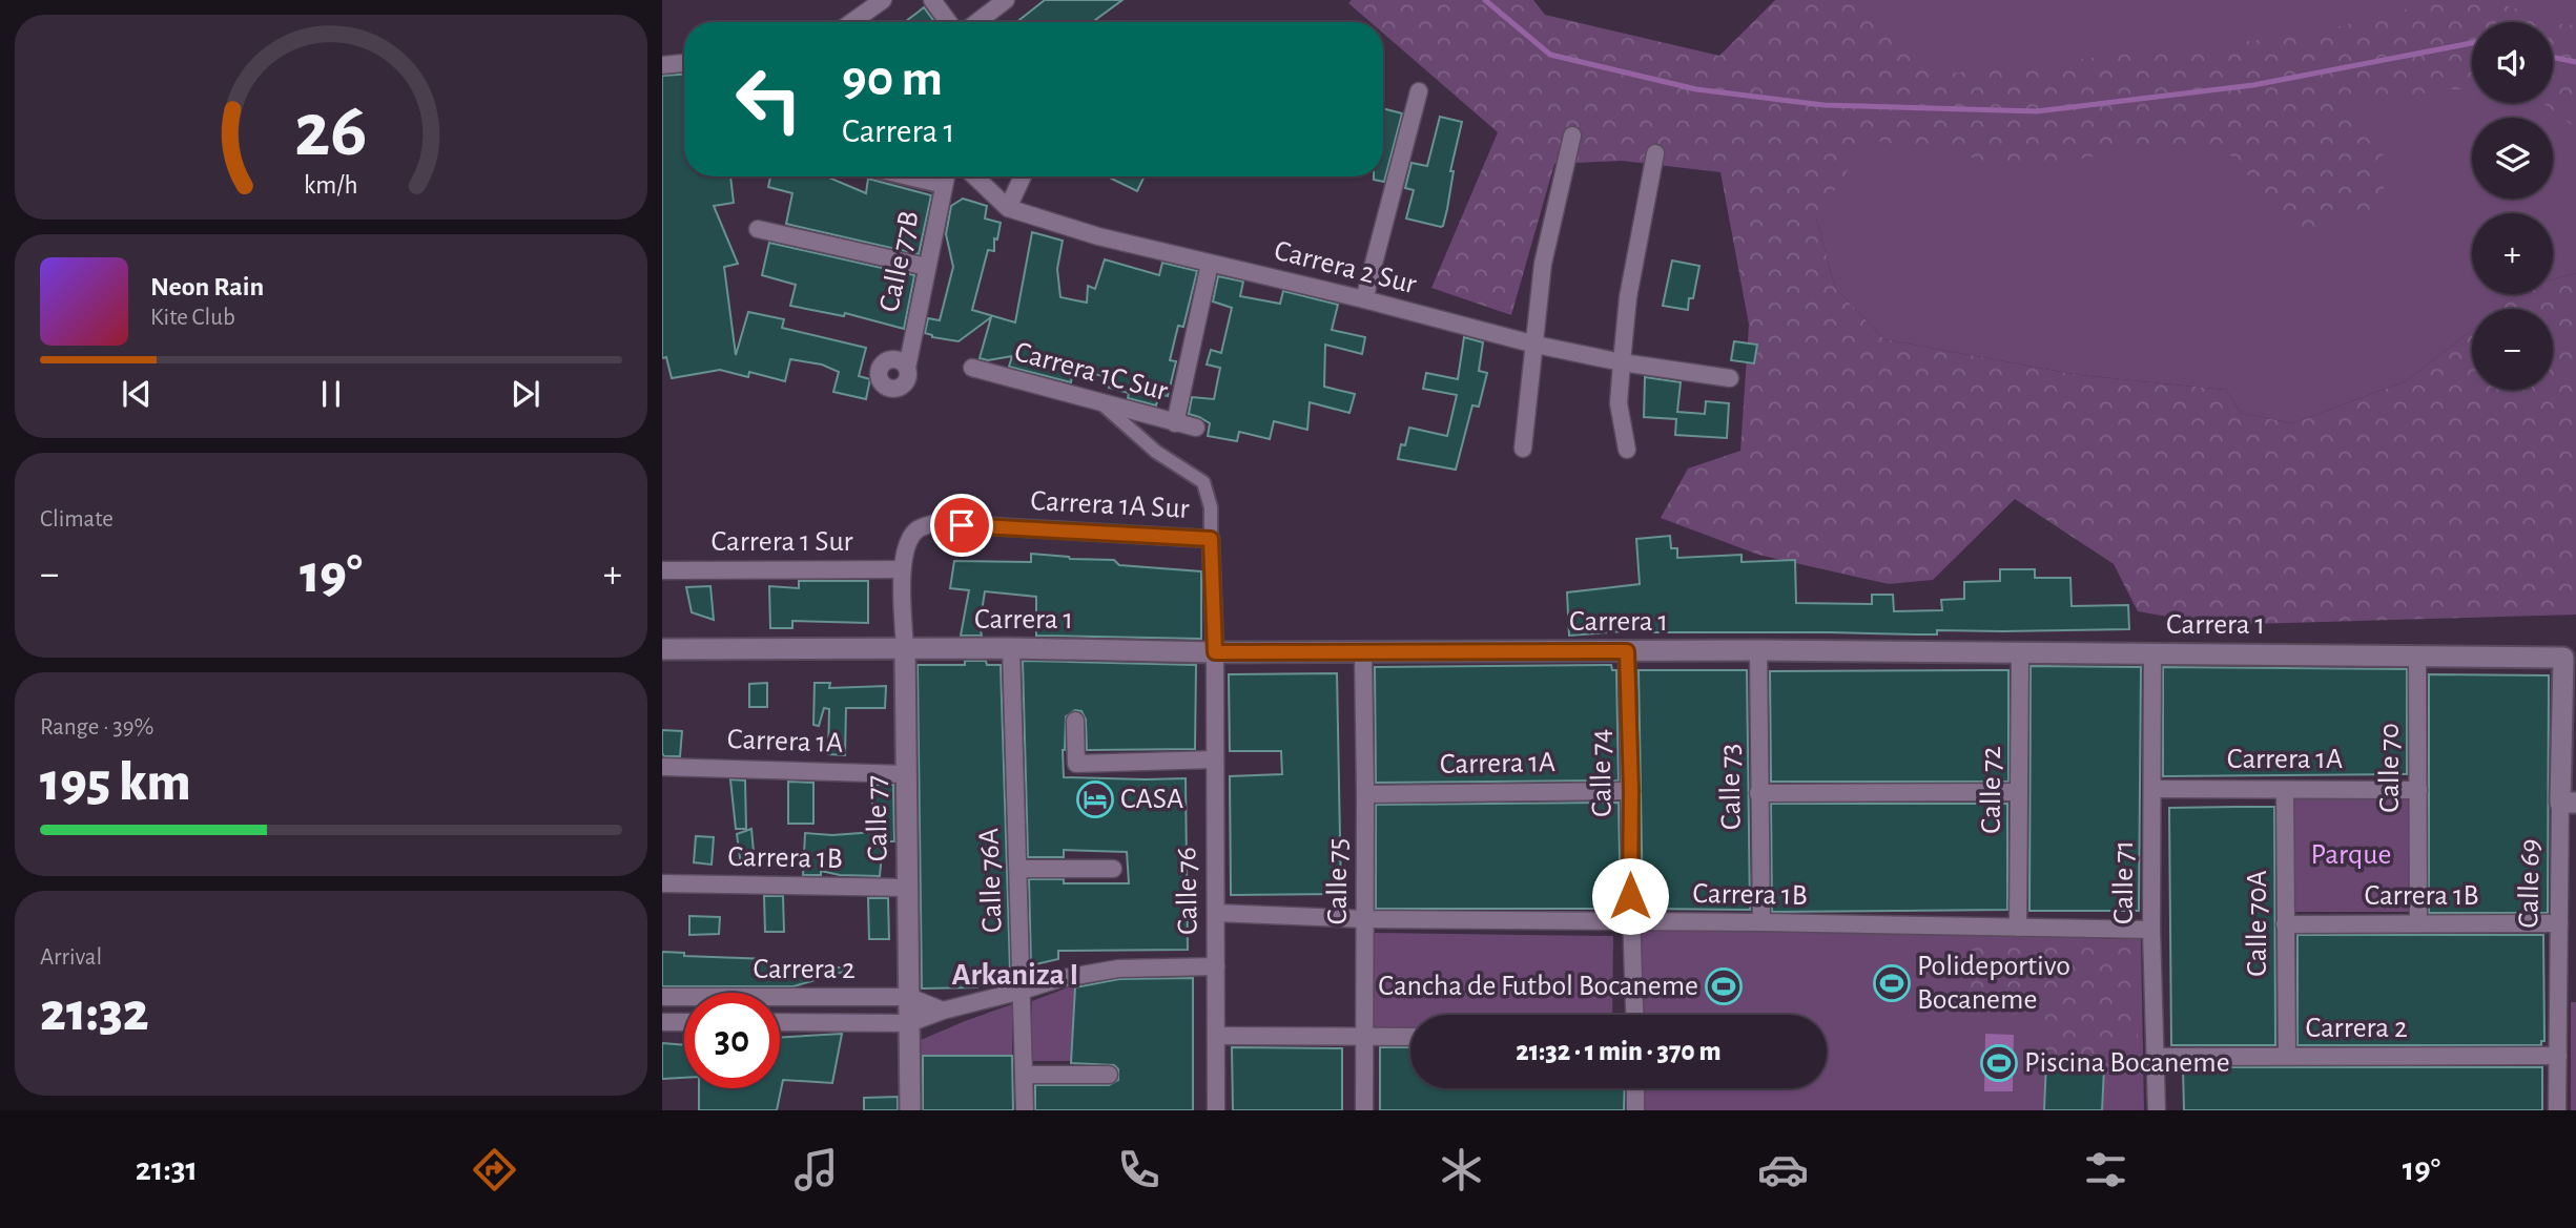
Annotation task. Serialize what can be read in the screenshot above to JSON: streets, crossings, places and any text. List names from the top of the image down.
{
  "streets": {
    "street": [
      "Calle 77B",
      "Carrera 2 Sur",
      "Carrera 1C Sur",
      "Carrera 1A Sur",
      "Carrera 1 Sur",
      "Carrera 1",
      "Carrera 1A",
      "Calle 70",
      "Calle 74",
      "Calle 73",
      "Calle 72",
      "Calle 77",
      "Carrera 1B",
      "Calle 76A",
      "Calle 75",
      "Calle 71",
      "Calle 69",
      "Calle 76",
      "Calle 70A",
      "Carrera 2"
    ]
  },
  "crossings": [
    ["Carrera 1A Sur", "Calle 77"],
    ["Carrera 1A Sur", "Calle 76"],
    ["Carrera 1 Sur", "Calle 77"],
    ["Carrera 1", "Calle 70"],
    ["Carrera 1", "Calle 74"],
    ["Carrera 1", "Calle 73"],
    ["Carrera 1", "Calle 72"],
    ["Carrera 1", "Calle 77"],
    ["Carrera 1", "Calle 76A"],
    ["Carrera 1", "Calle 75"],
    ["Carrera 1", "Calle 71"],
    ["Carrera 1", "Calle 69"],
    ["Carrera 1", "Calle 76"],
    ["Carrera 1A", "Calle 70"],
    ["Carrera 1A", "Calle 74"],
    ["Carrera 1A", "Calle 77"],
    ["Carrera 1A", "Calle 75"],
    ["Carrera 1A", "Calle 71"],
    ["Carrera 1A", "Calle 70A"],
    ["Calle 70", "Carrera 1B"],
    ["Calle 74", "Carrera 1B"],
    ["Calle 73", "Carrera 1B"],
    ["Calle 72", "Carrera 1B"],
    ["Calle 77", "Carrera 1B"],
    ["Calle 77", "Carrera 2"],
    ["Carrera 1B", "Calle 75"],
    ["Carrera 1B", "Calle 71"],
    ["Carrera 1B", "Calle 69"],
    ["Carrera 1B", "Calle 76"],
    ["Carrera 1B", "Calle 70A"],
    ["Calle 76A", "Carrera 2"],
    ["Calle 71", "Carrera 2"],
    ["Calle 69", "Carrera 2"],
    ["Calle 76", "Carrera 2"],
    ["Calle 70A", "Carrera 2"]
  ],
  "districts": ["Arkaniza I"],
  "parks": ["Parque"],
  "places": {
    "hotel": ["CASA"],
    "sports": ["Polideportivo Bocaneme", "Cancha de Futbol Bocaneme", "Piscina Bocaneme"]
  },
  "page": {
    "map_buttons": ["+", "−"],
    "turn": ["90 m", "Carrera 1"],
    "song": ["Neon Rain", "Kite Club"],
    "tile": [
      "Climate",
      ["Range · 39%", "195 km"],
      ["Arrival", "21:32"]
    ],
    "heat": ["−", "19°", "+"],
    "limit": "30",
    "trip": "21:32 · 1 min · 370 m",
    "tabs": ["21:31", "19°"],
    "gauge": ["26", "km/h"]
  }
}
